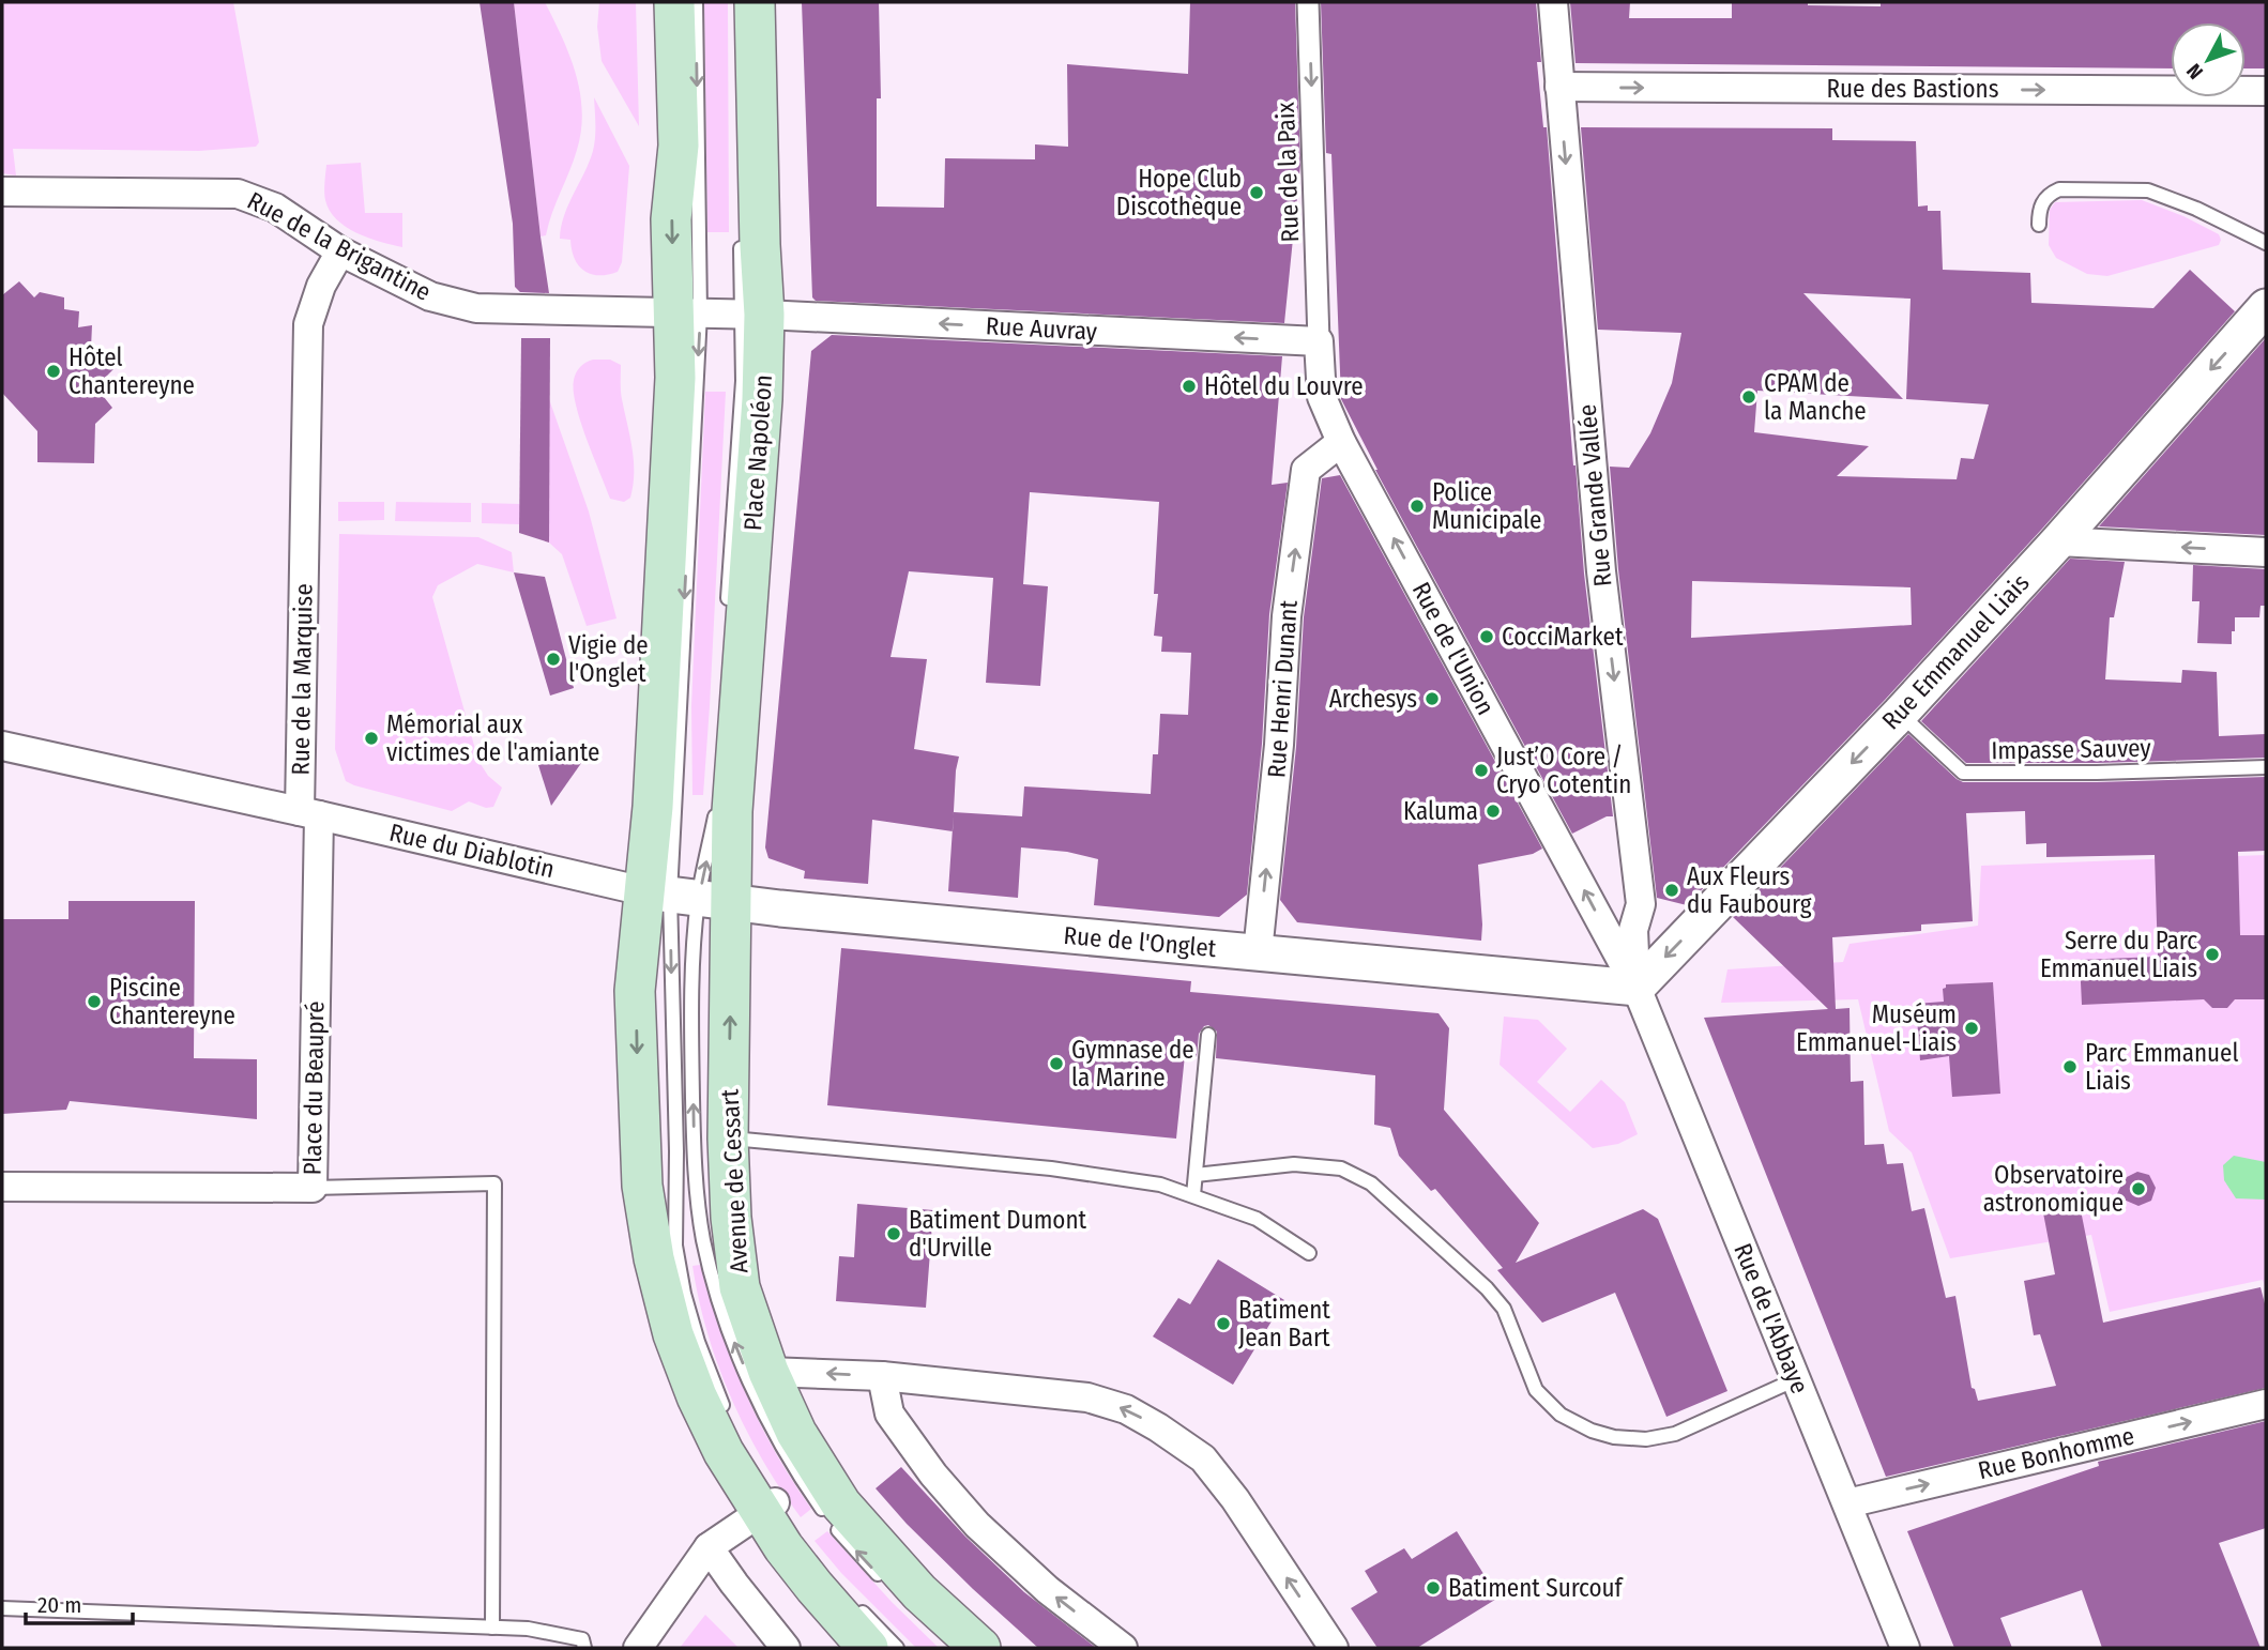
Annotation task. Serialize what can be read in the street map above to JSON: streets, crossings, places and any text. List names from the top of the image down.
{
  "streets": {
    "main road": ["Place Napoléon", "Avenue de Cessart"],
    "street": [
      "Rue des Bastions",
      "Rue de la Paix",
      "Rue de la Brigantine",
      "Rue Auvray",
      "Rue Grande Vallée",
      "Rue de l'Union",
      "Rue Emmanuel Liais",
      "Rue de la Marquise",
      "Rue Henri Dunant",
      "Rue du Diablotin",
      "Rue de l'Onglet",
      "Place du Beaupré",
      "Rue de l'Abbaye",
      "Rue Bonhomme"
    ],
    "lane": ["Impasse Sauvey"]
  },
  "crossings": [
    ["Rue des Bastions", "Rue Grande Vallée"],
    ["Rue de la Paix", "Rue Auvray"],
    ["Rue de la Paix", "Rue de l'Union"],
    ["Rue de la Brigantine", "Rue Auvray"],
    ["Rue de la Brigantine", "Place Napoléon"],
    ["Rue de la Brigantine", "Rue de la Marquise"],
    ["Rue Auvray", "Place Napoléon"],
    ["Rue Auvray", "Rue de l'Union"],
    ["Place Napoléon", "Rue du Diablotin"],
    ["Place Napoléon", "Rue de l'Onglet"],
    ["Place Napoléon", "Avenue de Cessart"],
    ["Rue Grande Vallée", "Rue de l'Union"],
    ["Rue Grande Vallée", "Rue Emmanuel Liais"],
    ["Rue Grande Vallée", "Rue de l'Onglet"],
    ["Rue Grande Vallée", "Rue de l'Abbaye"],
    ["Rue de l'Union", "Rue Emmanuel Liais"],
    ["Rue de l'Union", "Rue Henri Dunant"],
    ["Rue de l'Union", "Rue de l'Onglet"],
    ["Rue de l'Union", "Rue de l'Abbaye"],
    ["Rue Emmanuel Liais", "Impasse Sauvey"],
    ["Rue Emmanuel Liais", "Rue de l'Onglet"],
    ["Rue Emmanuel Liais", "Rue de l'Abbaye"],
    ["Rue de la Marquise", "Rue du Diablotin"],
    ["Rue de la Marquise", "Place du Beaupré"],
    ["Rue Henri Dunant", "Rue de l'Onglet"],
    ["Rue du Diablotin", "Rue de l'Onglet"],
    ["Rue du Diablotin", "Place du Beaupré"],
    ["Rue du Diablotin", "Avenue de Cessart"],
    ["Rue de l'Onglet", "Avenue de Cessart"],
    ["Rue de l'Onglet", "Rue de l'Abbaye"],
    ["Rue de l'Abbaye", "Rue Bonhomme"]
  ],
  "one_way": [
    "Rue des Bastions",
    "Rue de la Paix",
    "Rue Auvray",
    "Rue Grande Vallée",
    "Rue de l'Union",
    "Rue Emmanuel Liais",
    "Rue Henri Dunant",
    "Rue Bonhomme"
  ],
  "places": [
    "Hope Club Discothèque",
    "Hôtel Chantereyne",
    "Hôtel du Louvre",
    "CPAM de la Manche",
    "Police Municipale",
    "CocciMarket",
    "Vigie de l'Onglet",
    "Archesys",
    "Mémorial aux victimes de l'amiante",
    "Just’O Core / Cryo Cotentin",
    "Kaluma",
    "Aux Fleurs du Faubourg",
    "Serre du Parc Emmanuel Liais",
    "Piscine Chantereyne",
    "Muséum Emmanuel-Liais",
    "Gymnase de la Marine",
    "Parc Emmanuel Liais",
    "Observatoire astronomique",
    "Batiment Dumont d'Urville",
    "Batiment Jean Bart",
    "Batiment Surcouf"
  ],
  "scale_bar": "20 m",
  "north": "bottom left"
}
